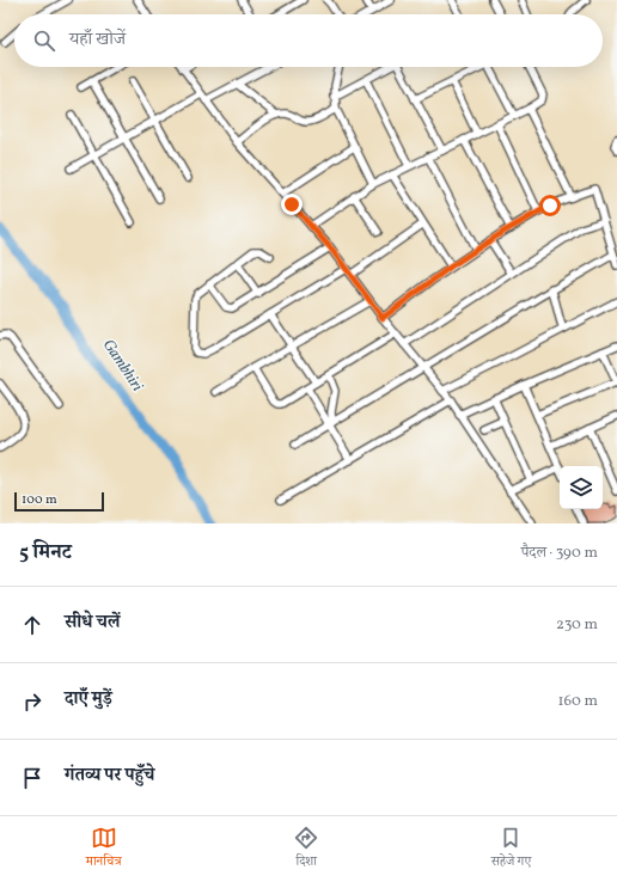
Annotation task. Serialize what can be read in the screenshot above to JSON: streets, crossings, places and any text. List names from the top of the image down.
{
  "water": ["Gambhiri"],
  "scale_bar": "100 m",
  "page": {
    "search": "यहाँ खोजें",
    "scale": "100 m",
    "heading": ["5 मिनट", "पैदल · 390 m"],
    "list": [
      ["सीधे चलें", "230 m"],
      ["दाएँ मुड़ें", "160 m"],
      "गंतव्य पर पहुँचे"
    ],
    "nav": ["मानचित्र", "दिशा", "सहेजे गए"]
  }
}
